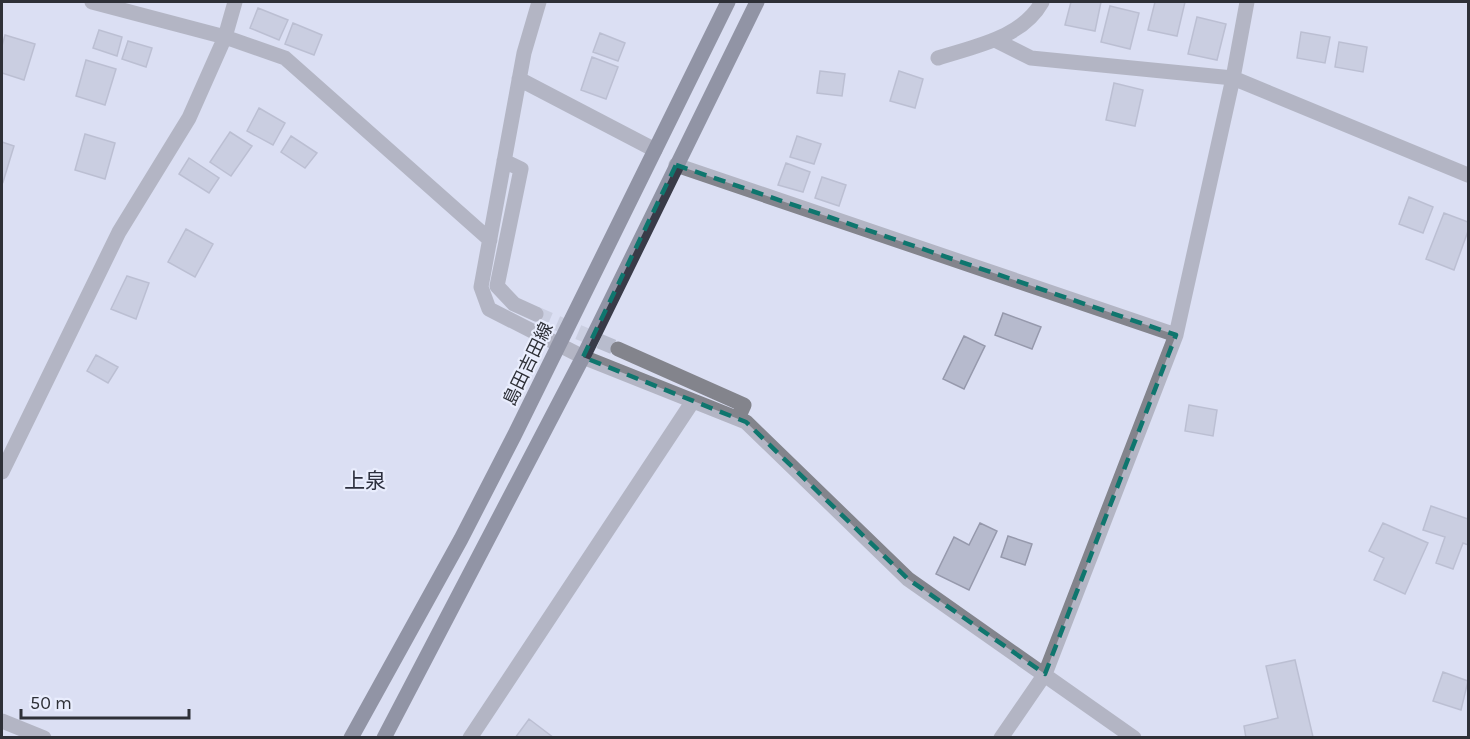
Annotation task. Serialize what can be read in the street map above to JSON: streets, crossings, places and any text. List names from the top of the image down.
{
  "streets": {
    "main road": ["島田吉田線"]
  },
  "districts": ["上泉"],
  "scale_bar": "50 m"
}
